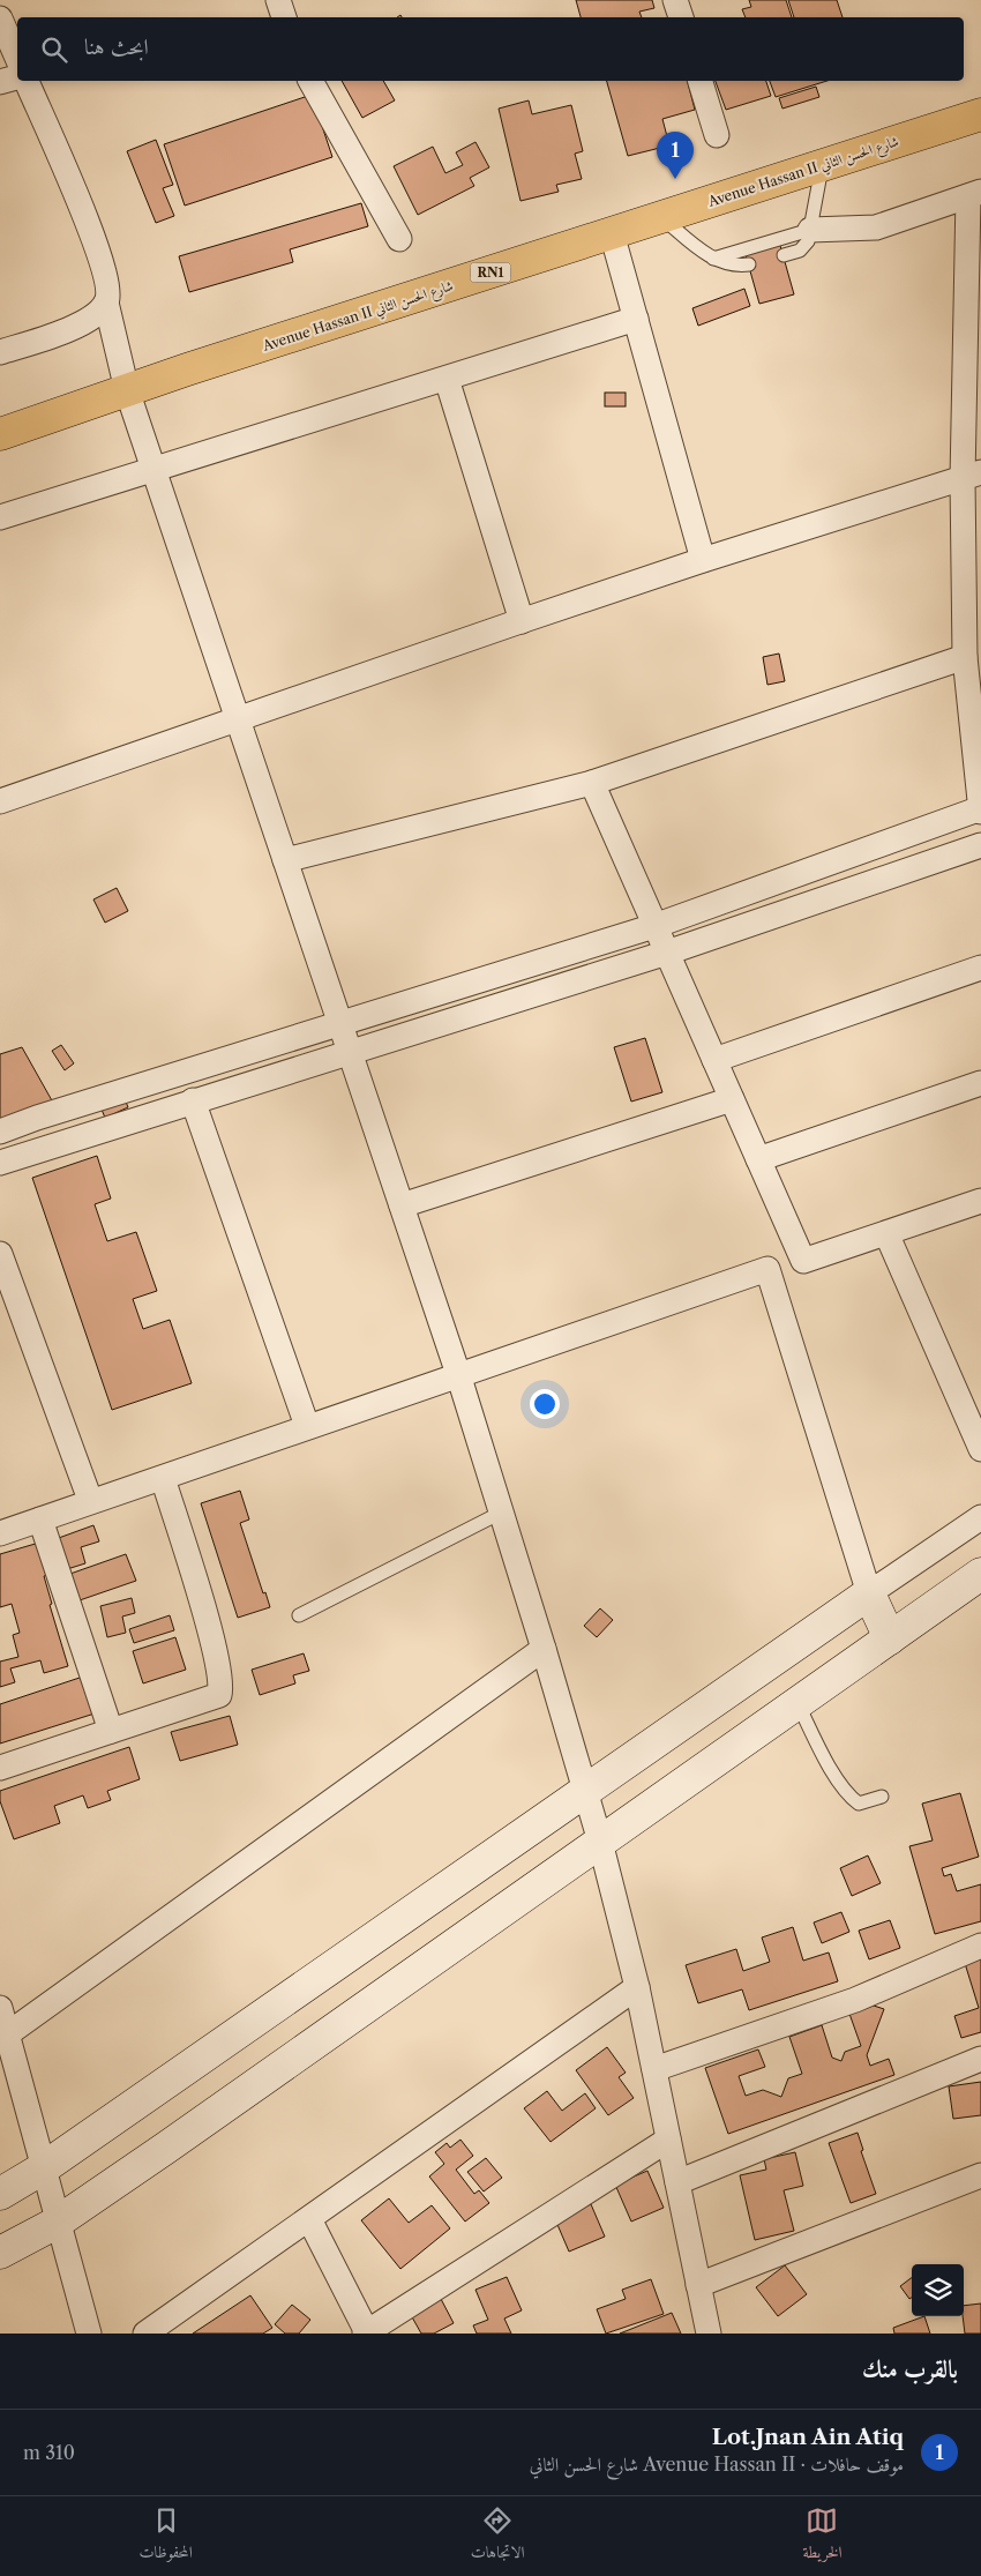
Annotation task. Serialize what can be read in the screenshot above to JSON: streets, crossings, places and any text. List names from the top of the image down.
{
  "streets": {
    "main road": ["Avenue Hassan II شارع الحسن الثاني", "RN1"]
  },
  "page": {
    "search": "ابحث هنا",
    "pins": "1",
    "heading": "بالقرب منك",
    "list": [
      {
        "mark": "1",
        "name": "Lot.Jnan Ain Atiq",
        "note": "موقف حافلات · Avenue Hassan II شارع الحسن الثاني",
        "value": "310 m"
      }
    ],
    "nav": ["الخريطة", "الاتجاهات", "المحفوظات"]
  }
}
